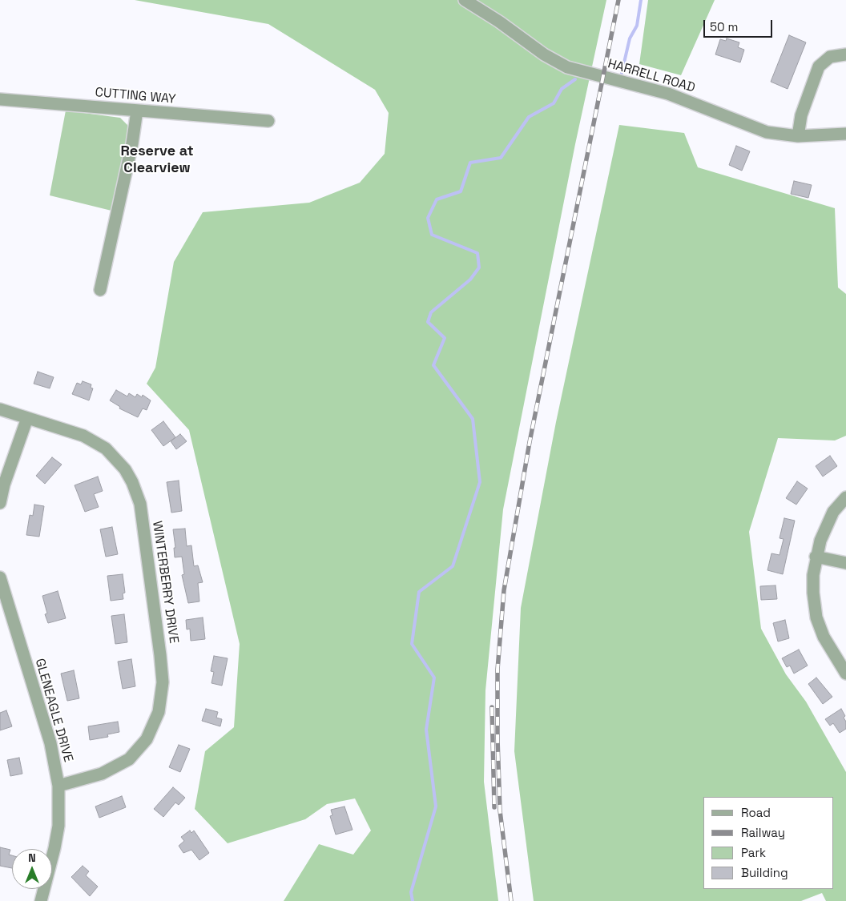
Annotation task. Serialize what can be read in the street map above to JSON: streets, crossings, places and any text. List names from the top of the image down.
{
  "streets": {
    "street": [
      "HARRELL ROAD",
      "CUTTING WAY",
      "WINTERBERRY DRIVE",
      "GLENEAGLE DRIVE"
    ]
  },
  "crossings": [
    ["WINTERBERRY DRIVE", "GLENEAGLE DRIVE"]
  ],
  "districts": ["Reserve at Clearview"],
  "legend": [
    "Road",
    "Railway",
    "Park",
    "Building"
  ],
  "scale_bar": "50 m",
  "north": "top"
}
